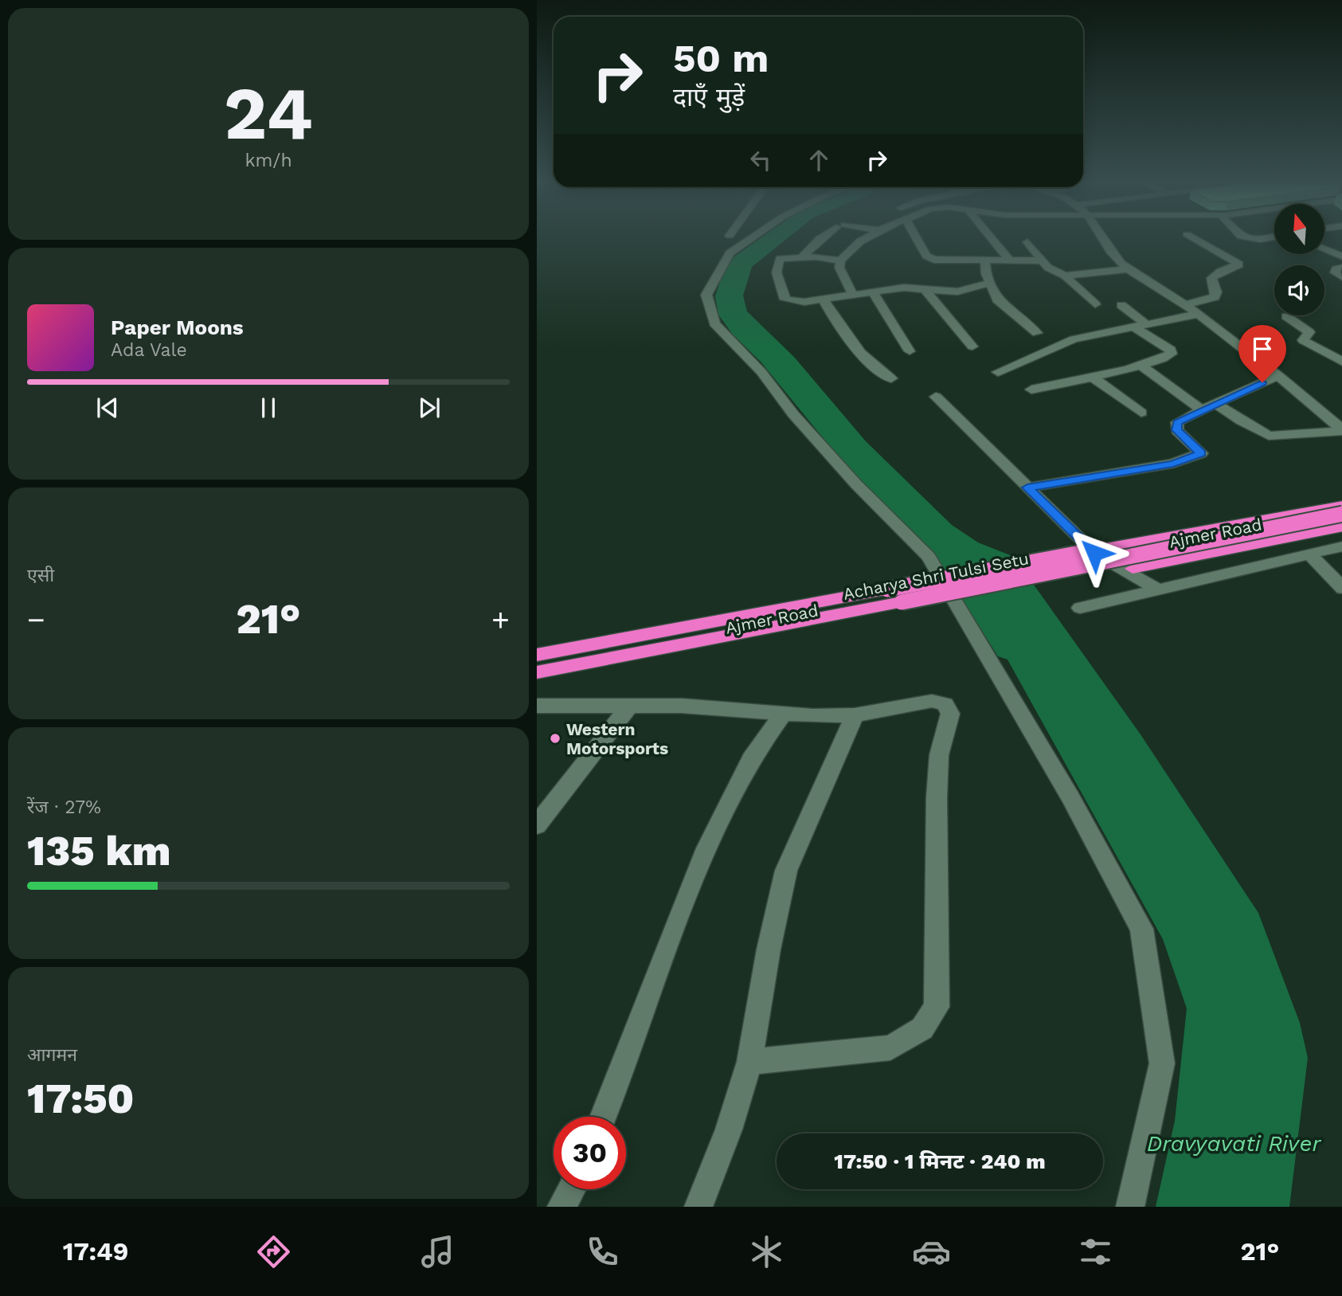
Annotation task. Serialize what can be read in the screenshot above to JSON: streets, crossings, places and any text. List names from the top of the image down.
{
  "streets": {
    "highway": ["Ajmer Road", "Acharya Shri Tulsi Setu"]
  },
  "water": ["Dravyavati River"],
  "places": ["Western Motorsports"],
  "north": "top",
  "page": {
    "tile": [
      ["24", "km/h"],
      "एसी",
      ["रेंज · 27%", "135 km"],
      ["आगमन", "17:50"]
    ],
    "turn": ["50 m", "दाएँ मुड़ें"],
    "song": ["Paper Moons", "Ada Vale"],
    "heat": ["−", "21°", "+"],
    "limit": "30",
    "trip": "17:50 · 1 मिनट · 240 m",
    "tabs": ["17:49", "21°"]
  }
}
